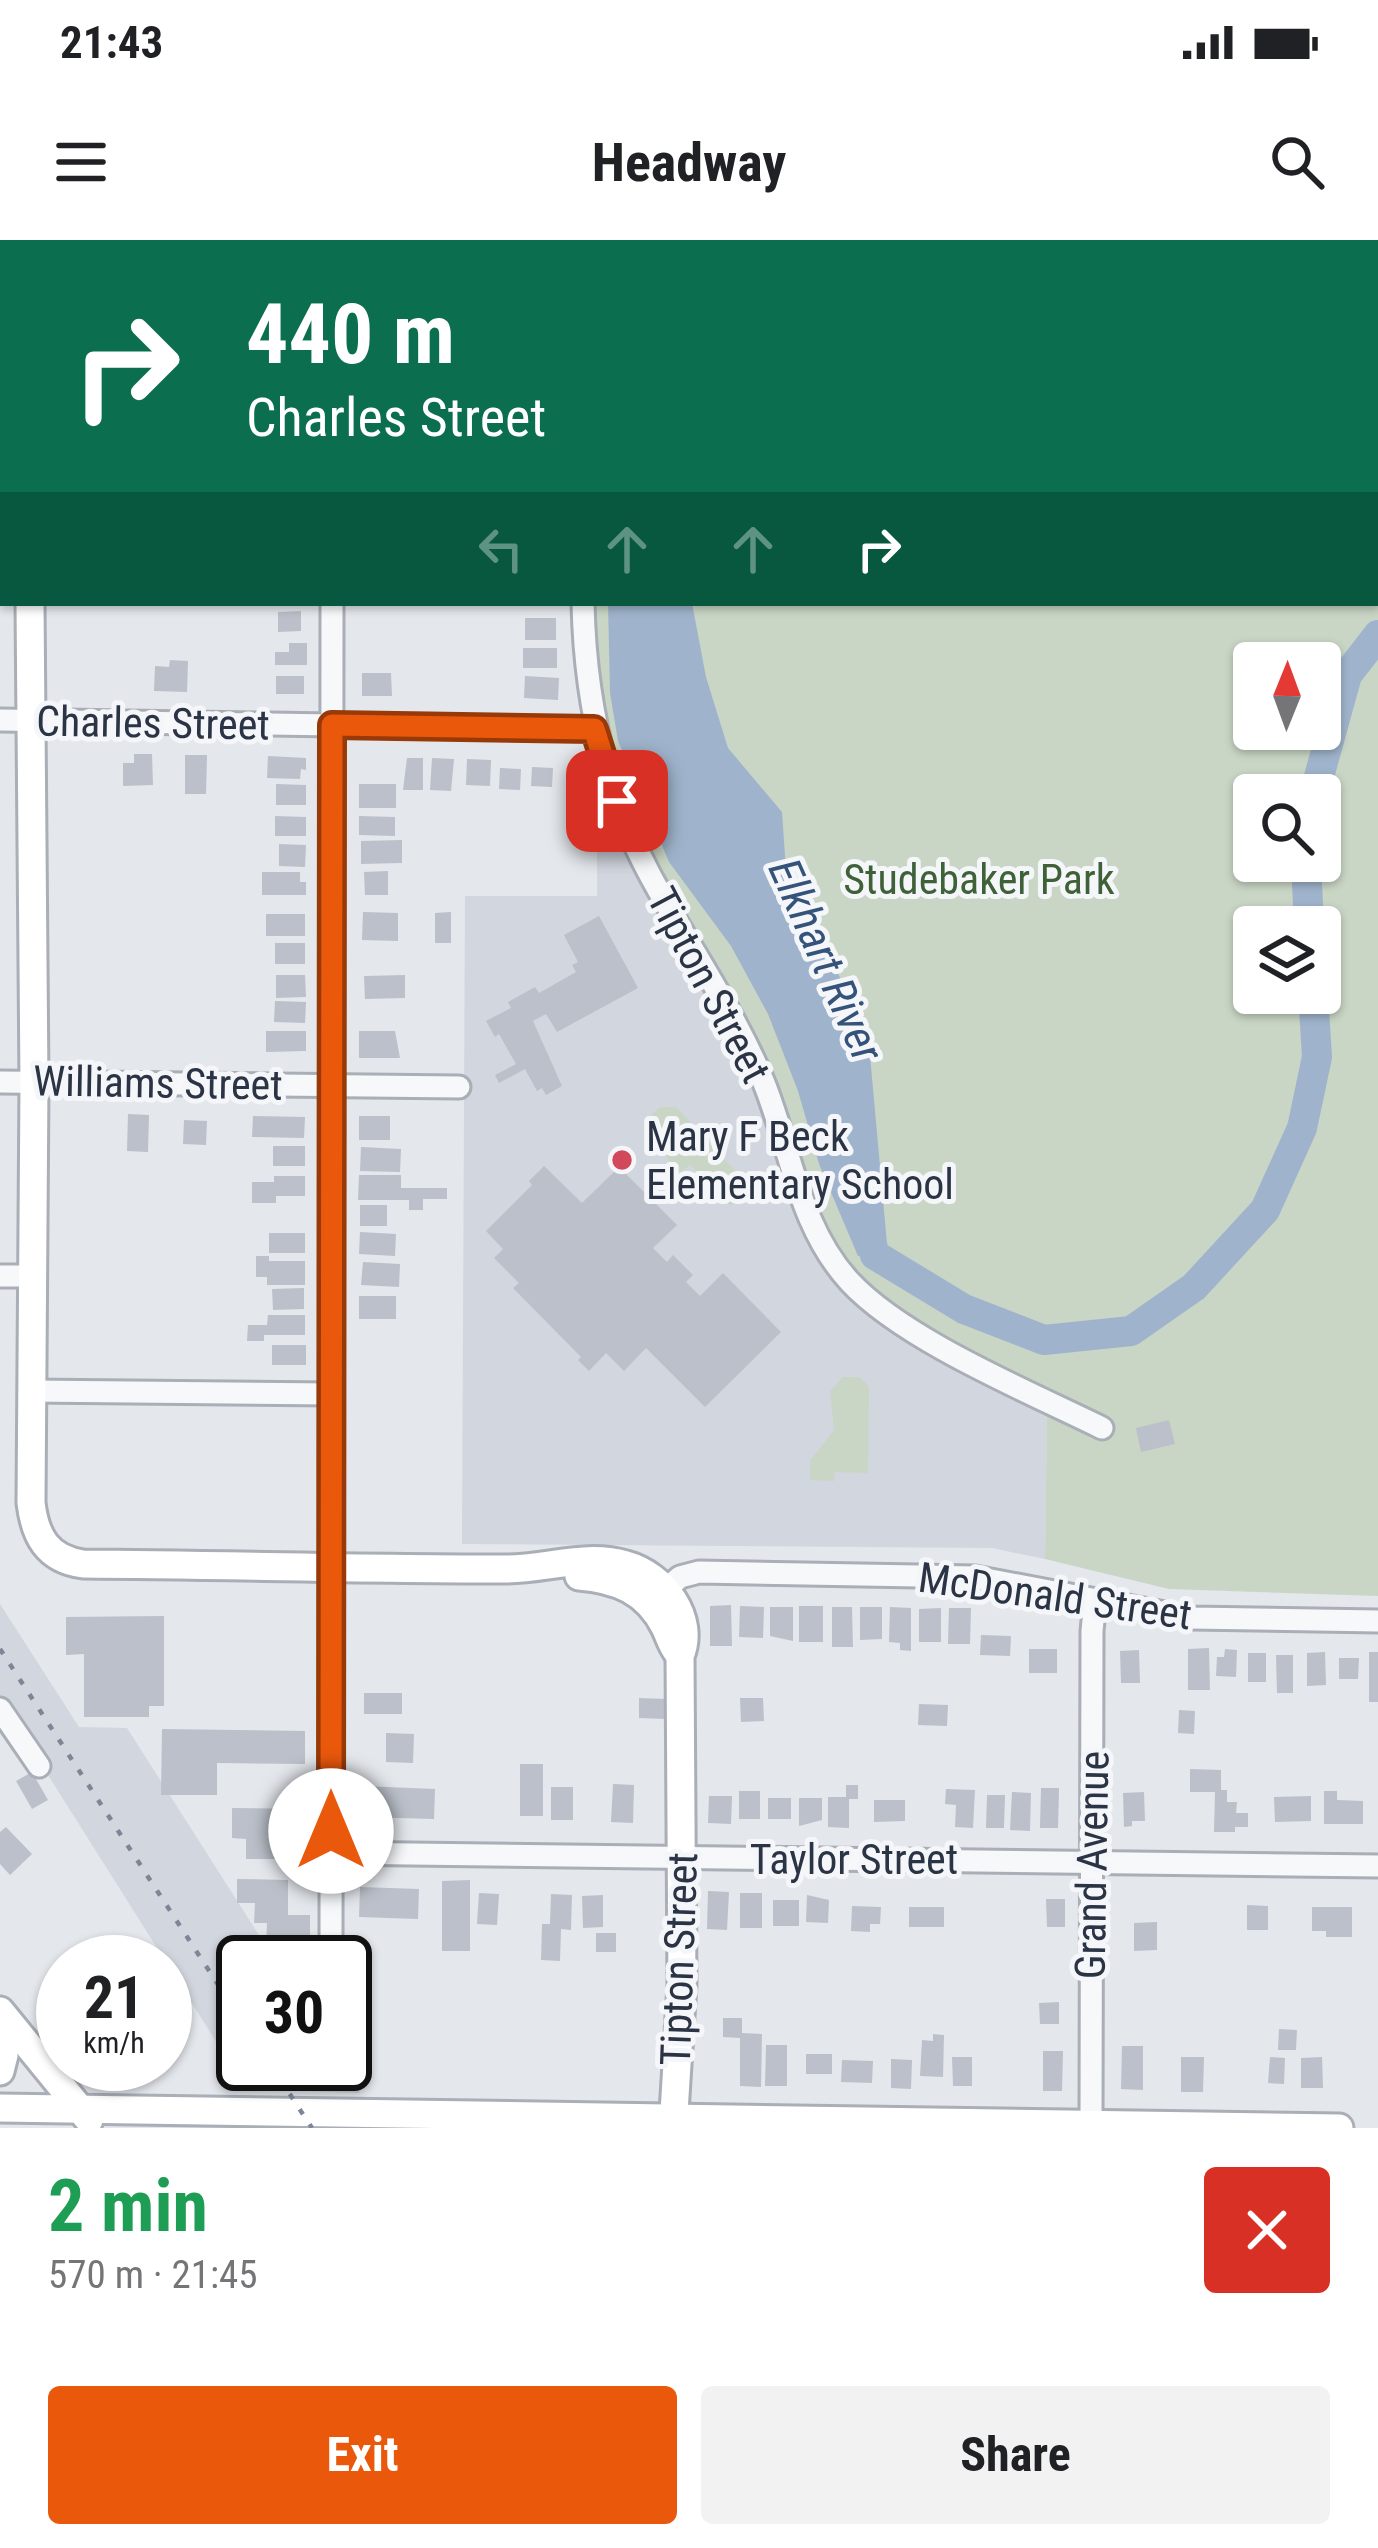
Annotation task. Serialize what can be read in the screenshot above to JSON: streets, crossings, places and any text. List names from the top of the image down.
{
  "streets": {
    "street": [
      "Charles Street",
      "Tipton Street",
      "Williams Street",
      "McDonald Street",
      "Taylor Street",
      "Grand Avenue"
    ]
  },
  "crossings": [
    ["Charles Street", "Tipton Street"],
    ["Tipton Street", "McDonald Street"],
    ["Tipton Street", "Taylor Street"],
    ["McDonald Street", "Grand Avenue"],
    ["Taylor Street", "Grand Avenue"]
  ],
  "water": ["Elkhart River"],
  "parks": ["Studebaker Park"],
  "places": ["Mary F Beck Elementary School"],
  "north": "top",
  "page": {
    "status": "21:43",
    "header": "Headway",
    "turn": ["440 m", "Charles Street"],
    "speed": "21 km/h",
    "limit": "30",
    "heading": ["2 min", "570 m · 21:45"],
    "buttons": ["Exit", "Share"]
  }
}
